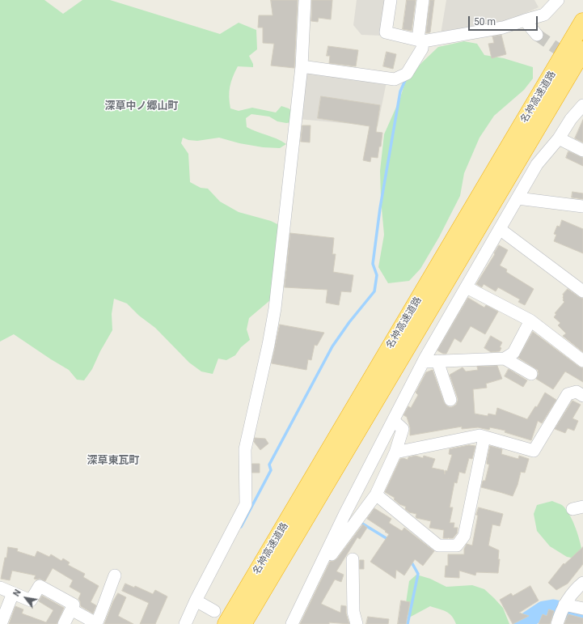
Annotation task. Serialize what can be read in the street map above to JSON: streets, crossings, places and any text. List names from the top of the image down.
{
  "streets": {
    "highway": ["名神高速道路"]
  },
  "districts": ["深草中ノ郷山町", "深草東瓦町"],
  "scale_bar": "50 m",
  "north": "top left"
}
